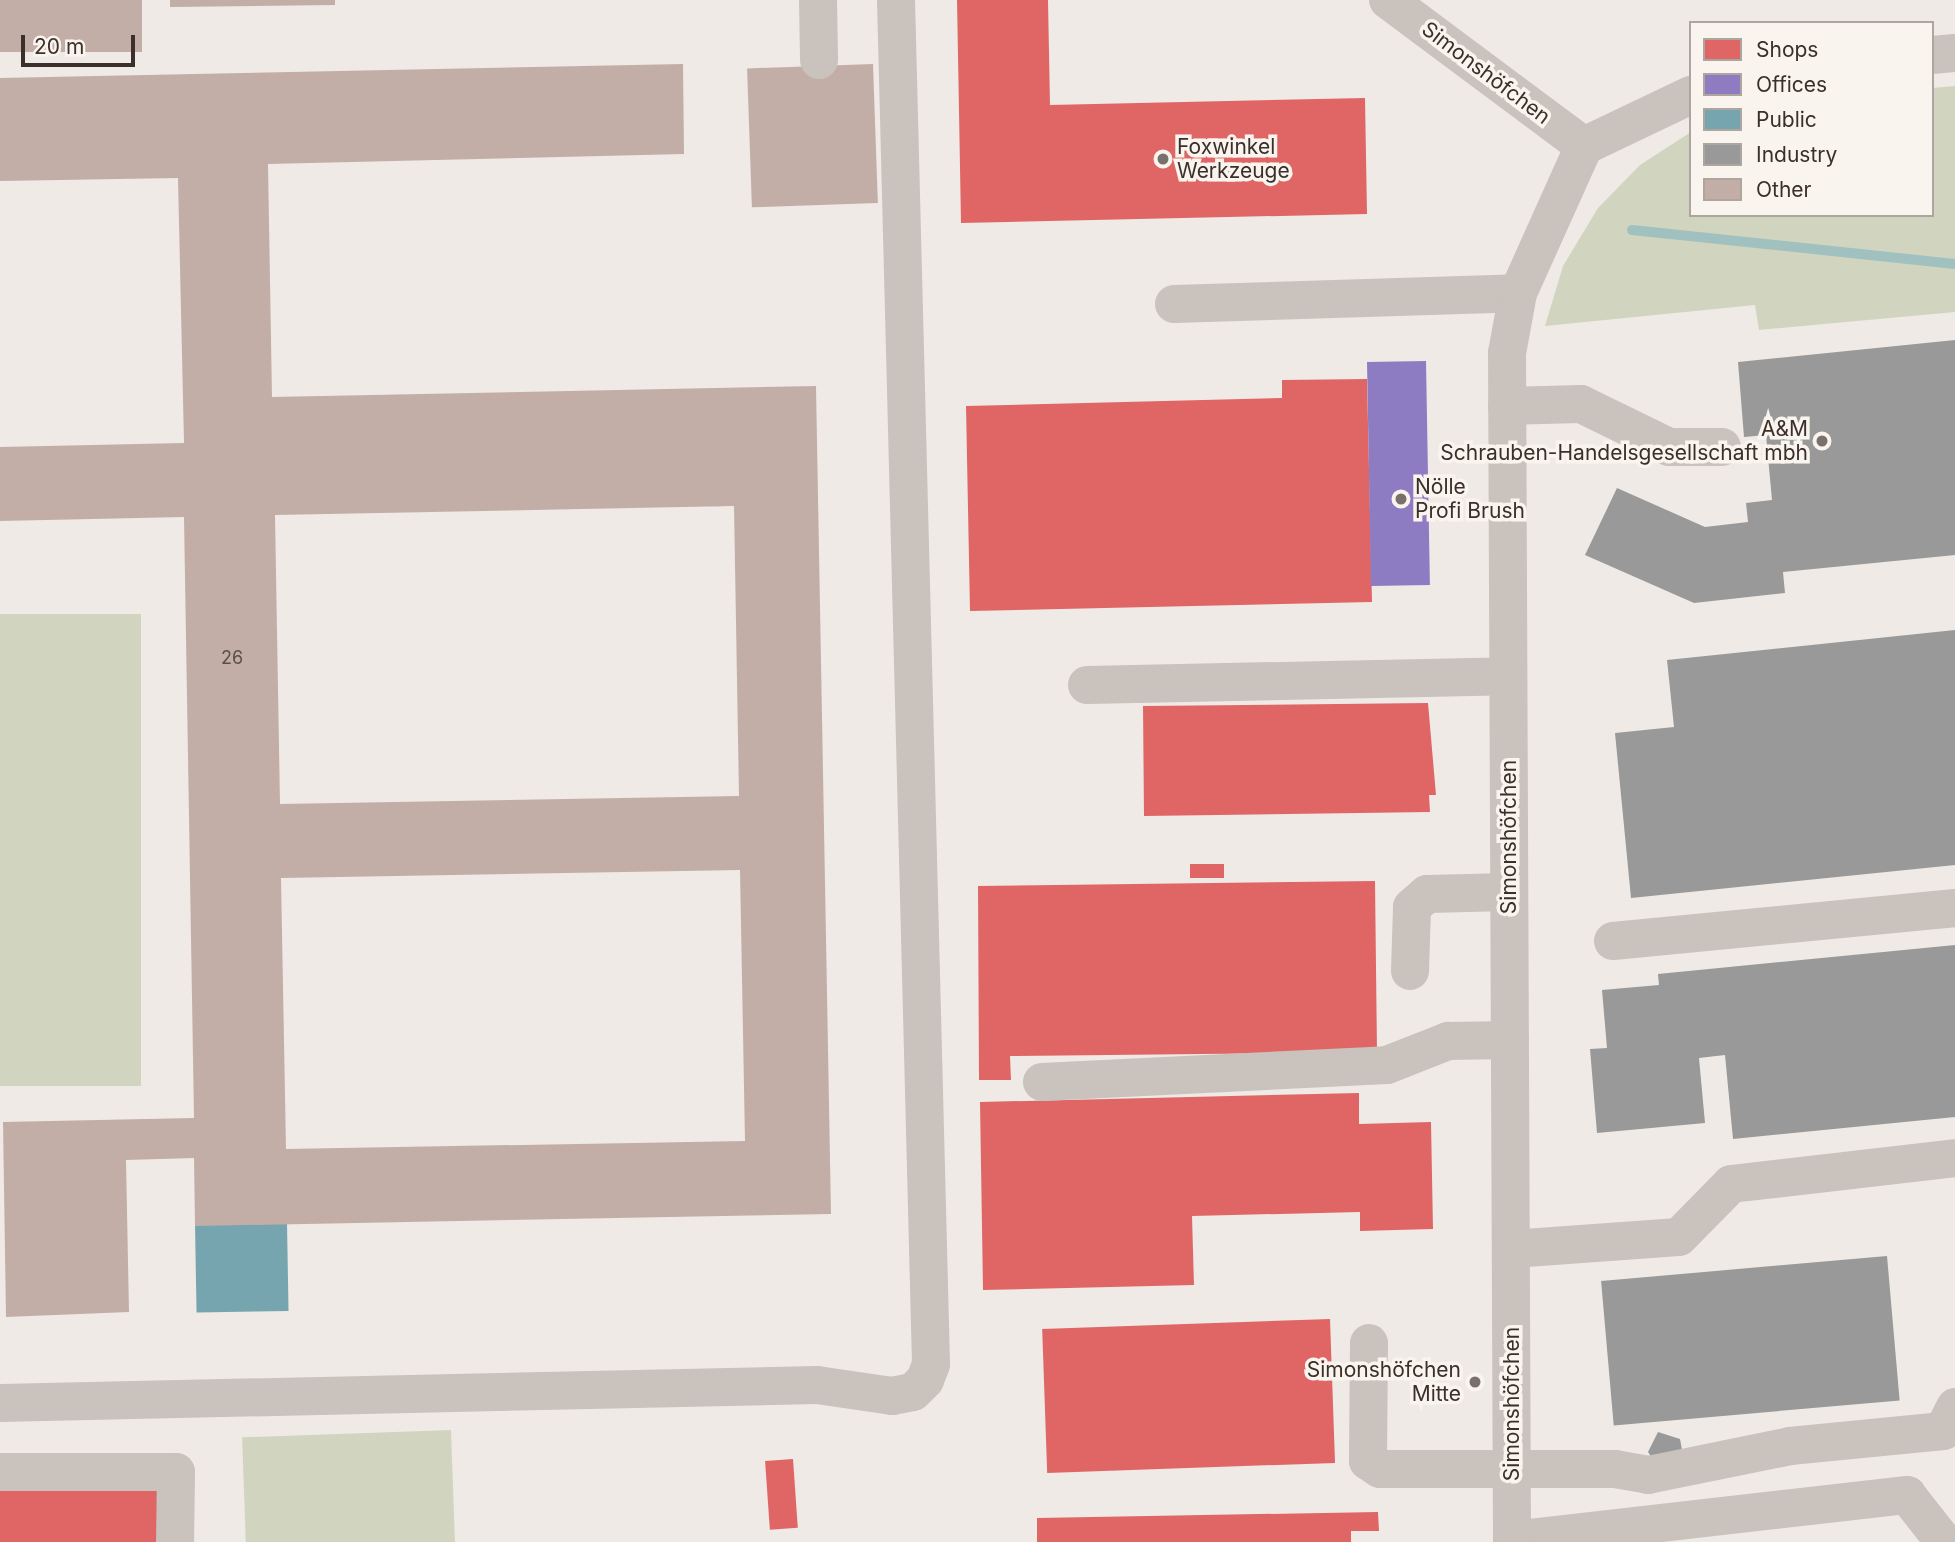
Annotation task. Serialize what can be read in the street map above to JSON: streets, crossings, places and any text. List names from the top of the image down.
{
  "streets": {
    "street": ["Simonshöfchen"]
  },
  "places": [
    "Foxwinkel Werkzeuge",
    "A&M Schrauben-Handelsgesellschaft mbh",
    "Nölle Profi Brush",
    "Simonshöfchen Mitte"
  ],
  "house_numbers": ["26"],
  "legend": [
    "Shops",
    "Offices",
    "Public",
    "Industry",
    "Other"
  ],
  "scale_bar": "20 m"
}
